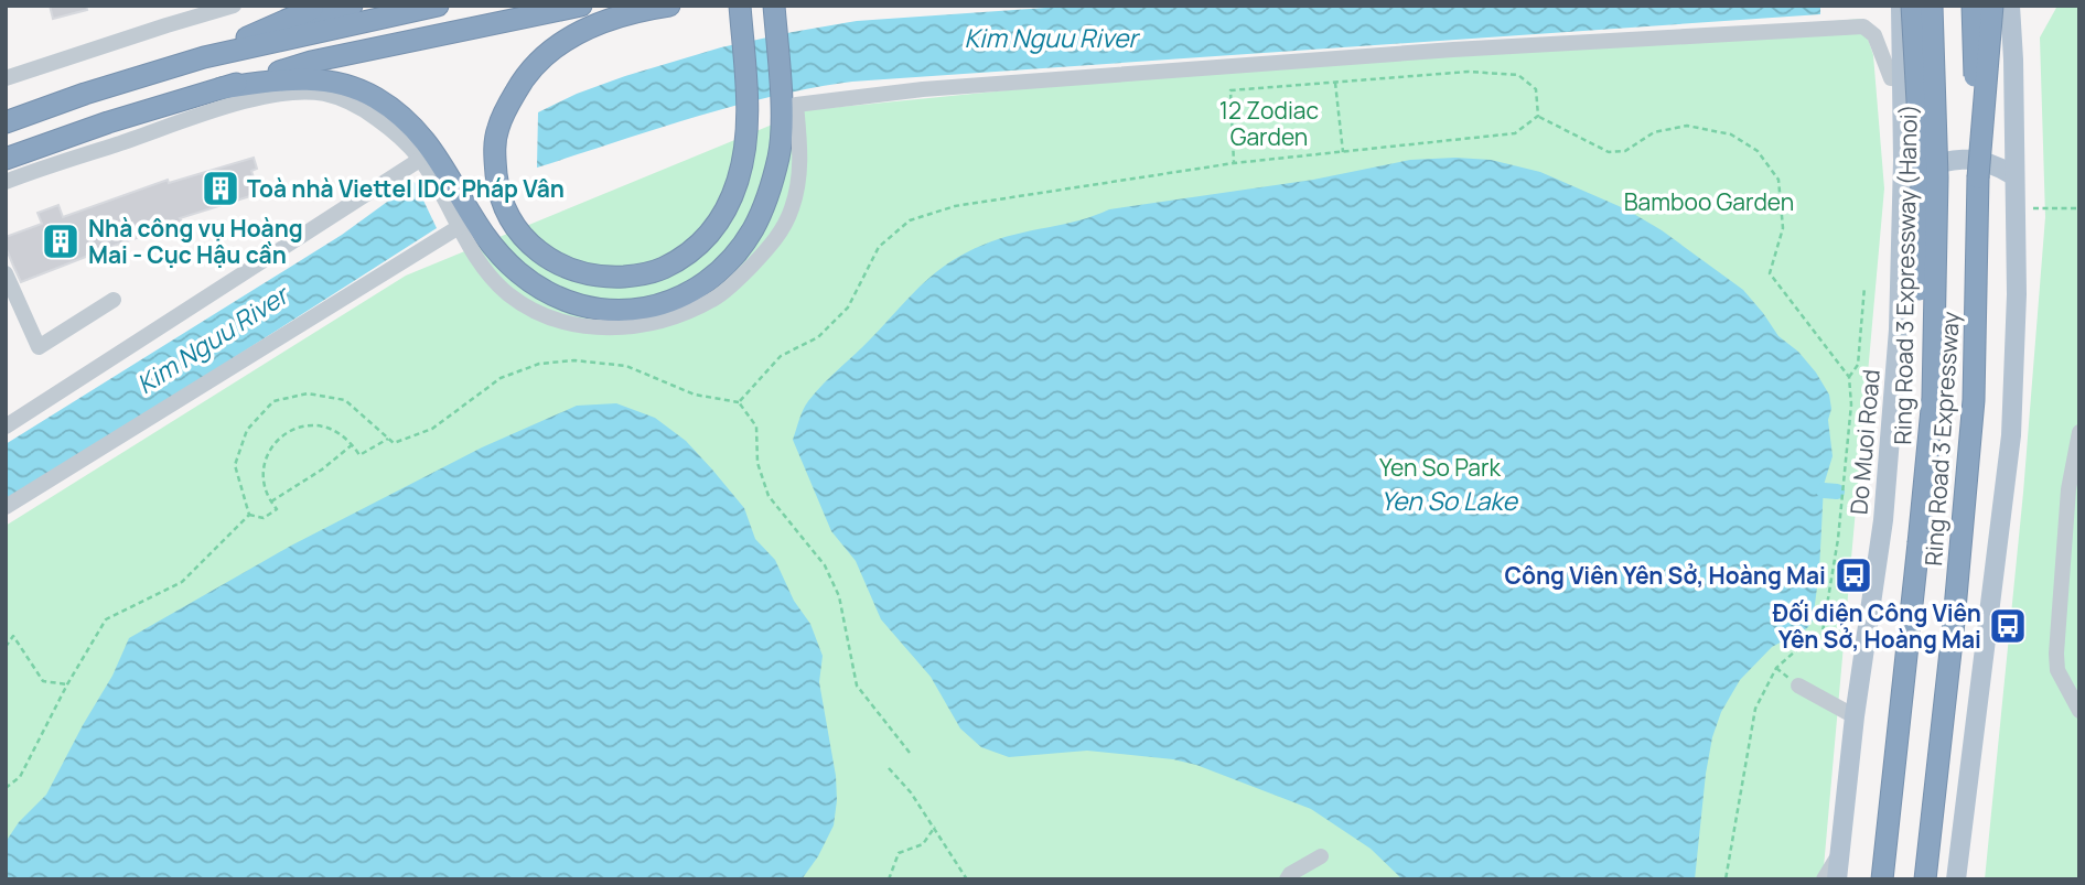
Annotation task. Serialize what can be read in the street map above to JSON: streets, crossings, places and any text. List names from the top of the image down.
{
  "streets": {
    "highway": ["Ring Road 3 Expressway (Hanoi)", "Ring Road 3 Expressway"],
    "main road": ["Do Muoi Road"]
  },
  "crossings": [
    ["Ring Road 3 Expressway (Hanoi)", "Ring Road 3 Expressway"]
  ],
  "water": ["Kim Nguu River", "Yen So Lake"],
  "parks": ["12 Zodiac Garden", "Bamboo Garden", "Yen So Park"],
  "places": {
    "building": ["Toà nhà Viettel IDC Pháp Vân", "Nhà công vụ Hoàng Mai - Cục Hậu cần"],
    "bus stop": ["Công Viên Yên Sở, Hoàng Mai", "Đối diện Công Viên Yên Sở, Hoàng Mai"]
  }
}
